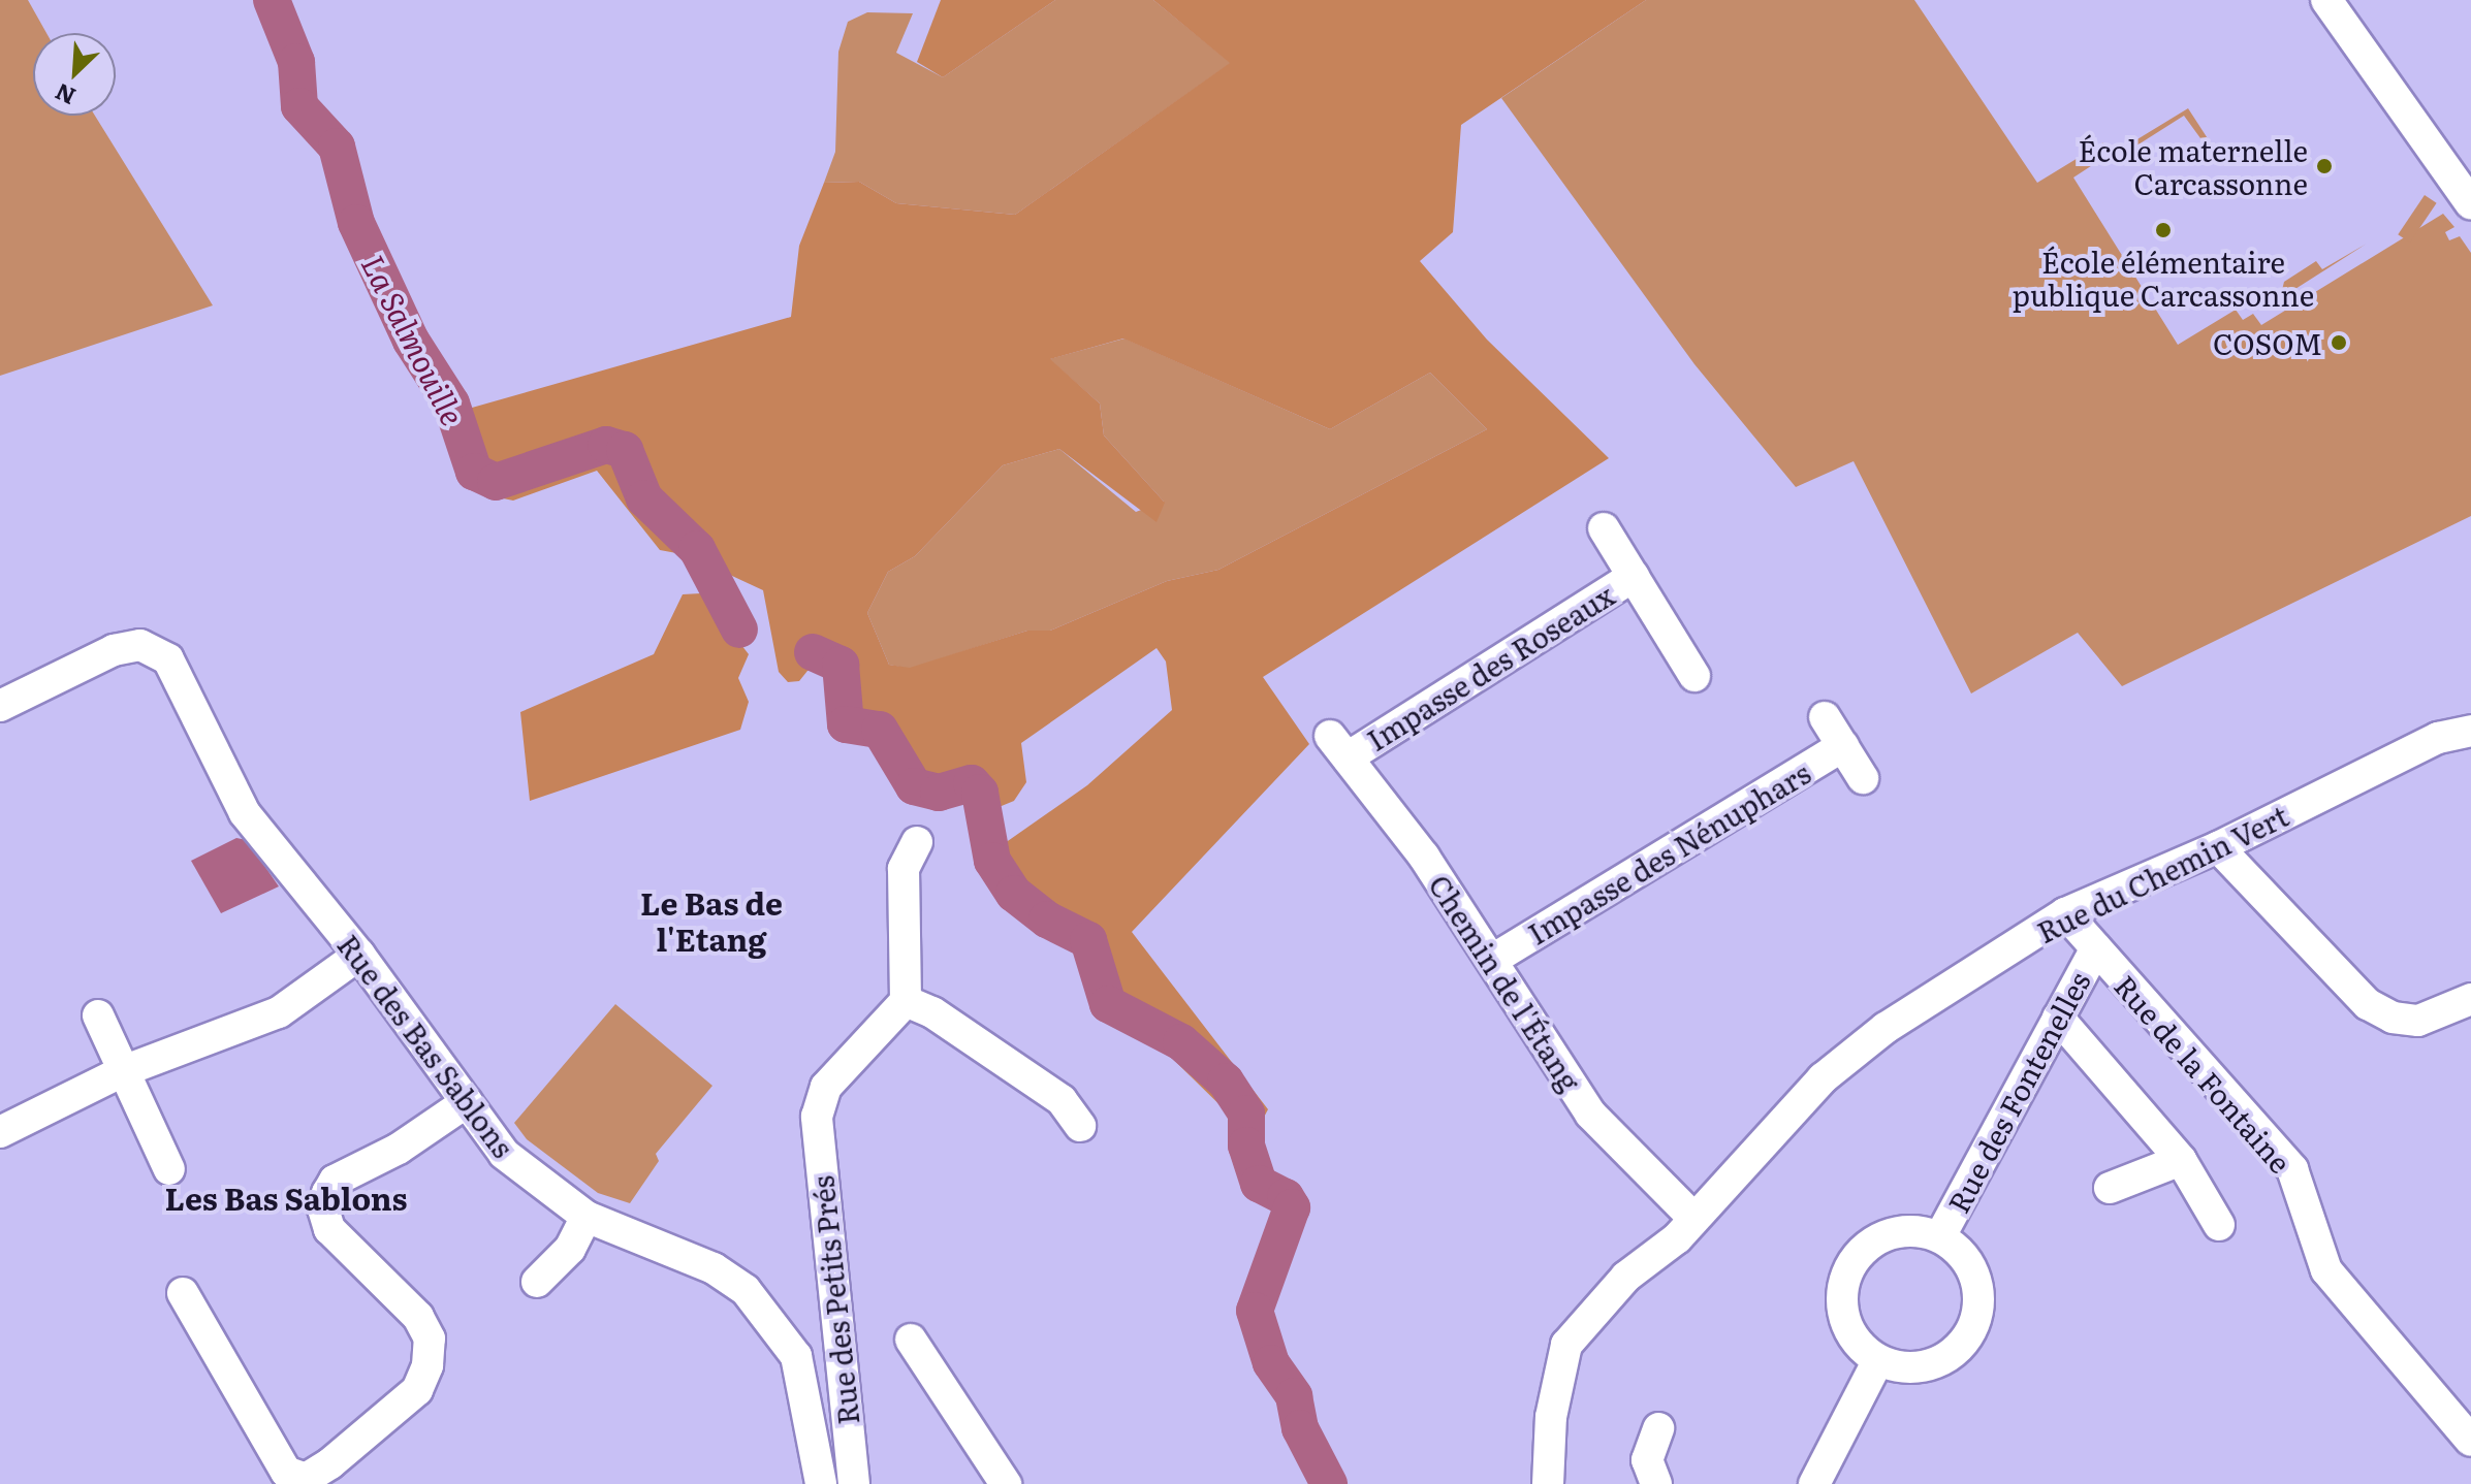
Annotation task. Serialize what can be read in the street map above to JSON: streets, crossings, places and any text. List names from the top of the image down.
{
  "streets": {
    "street": [
      "Impasse des Roseaux",
      "Impasse des Nénuphars",
      "Rue du Chemin Vert",
      "Chemin de l'Étang",
      "Rue des Bas Sablons",
      "Rue de la Fontaine",
      "Rue des Fontenelles",
      "Rue des Petits Prés"
    ]
  },
  "crossings": [
    ["Impasse des Roseaux", "Chemin de l'Étang"],
    ["Impasse des Nénuphars", "Chemin de l'Étang"],
    ["Rue du Chemin Vert", "Chemin de l'Étang"],
    ["Rue du Chemin Vert", "Rue de la Fontaine"],
    ["Rue de la Fontaine", "Rue des Fontenelles"]
  ],
  "districts": ["Le Bas de l'Etang", "Les Bas Sablons"],
  "water": ["La Salmouille"],
  "places": ["École maternelle Carcassonne", "École élémentaire publique Carcassonne", "COSOM"],
  "north": "bottom left"
}
